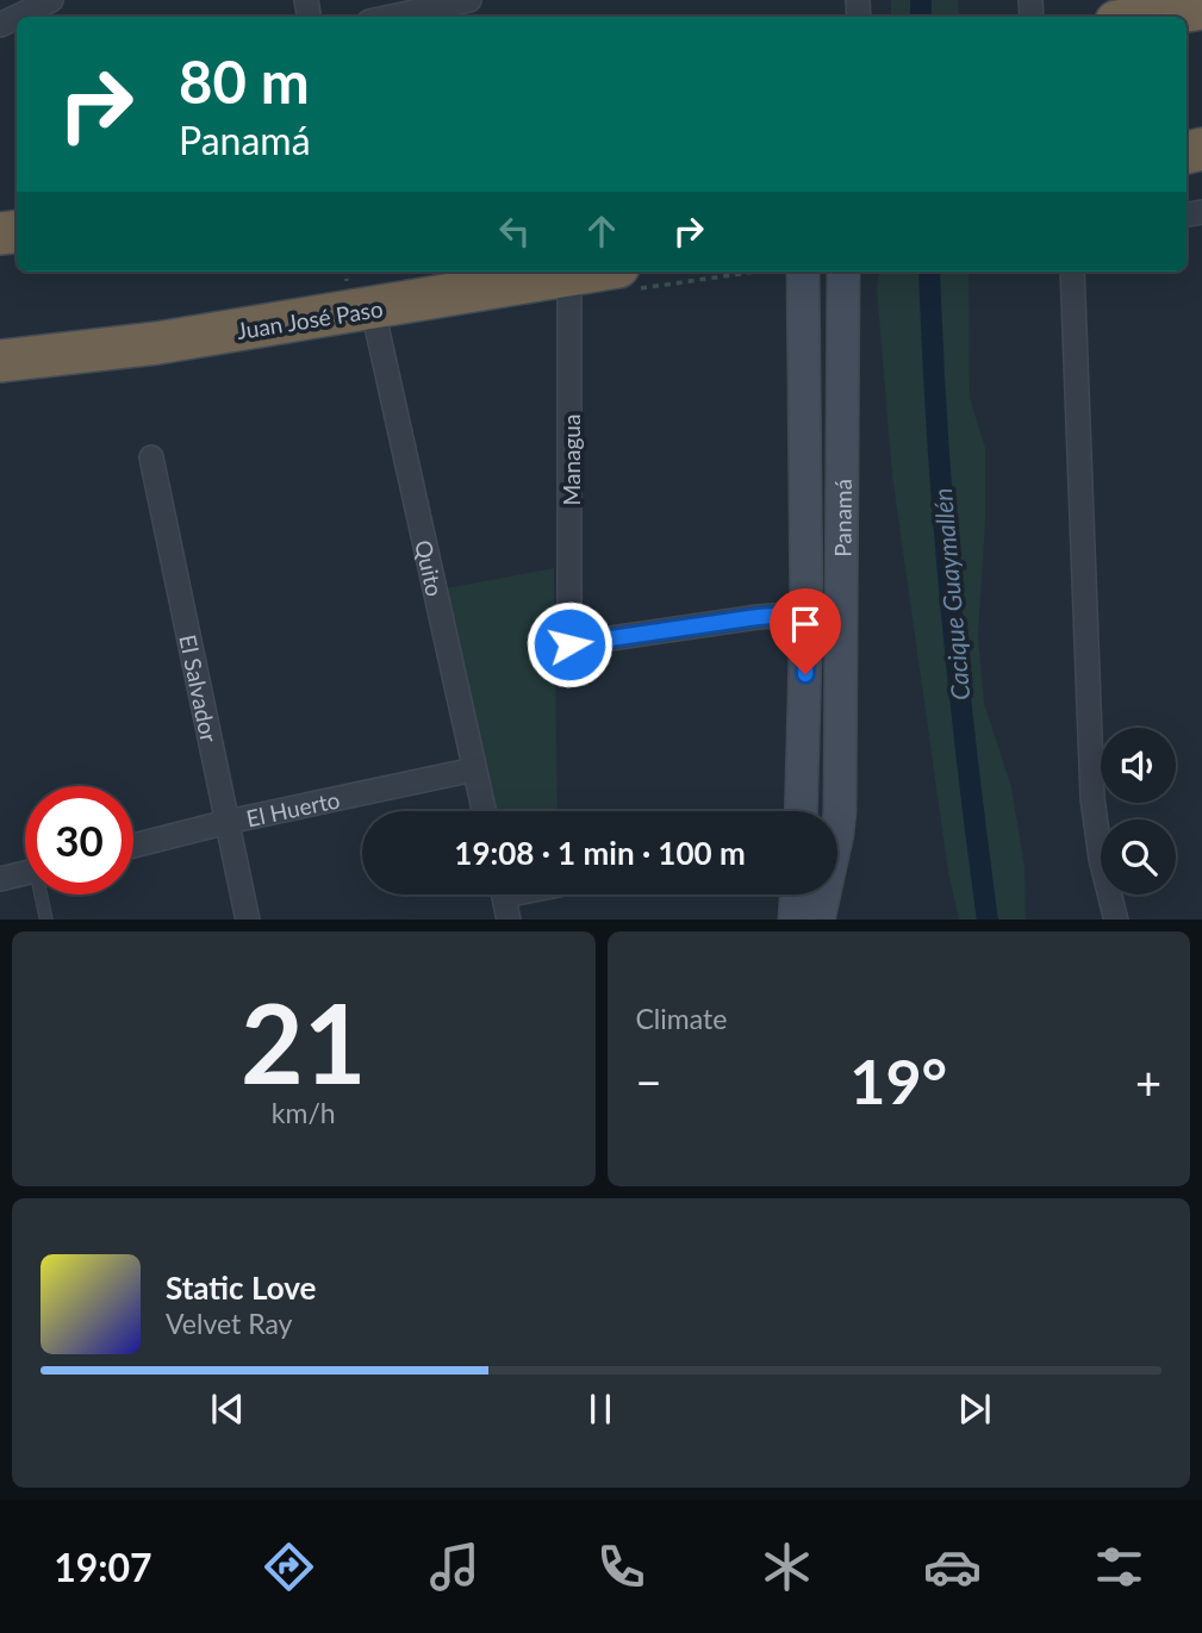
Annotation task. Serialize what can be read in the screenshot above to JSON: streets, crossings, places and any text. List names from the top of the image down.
{
  "streets": {
    "highway": ["Juan José Paso"],
    "street": [
      "Managua",
      "Panamá",
      "Quito",
      "El Salvador",
      "El Huerto"
    ]
  },
  "crossings": [
    ["Juan José Paso", "Managua"],
    ["Juan José Paso", "Quito"],
    ["Managua", "Panamá"],
    ["Quito", "El Huerto"],
    ["El Salvador", "El Huerto"]
  ],
  "water": ["Cacique Guaymallén"],
  "page": {
    "turn": ["80 m", "Panamá"],
    "limit": "30",
    "trip": "19:08 · 1 min · 100 m",
    "tile": [
      ["21", "km/h"],
      "Climate"
    ],
    "heat": ["−", "19°", "+"],
    "song": ["Static Love", "Velvet Ray"],
    "tabs": "19:07"
  }
}
